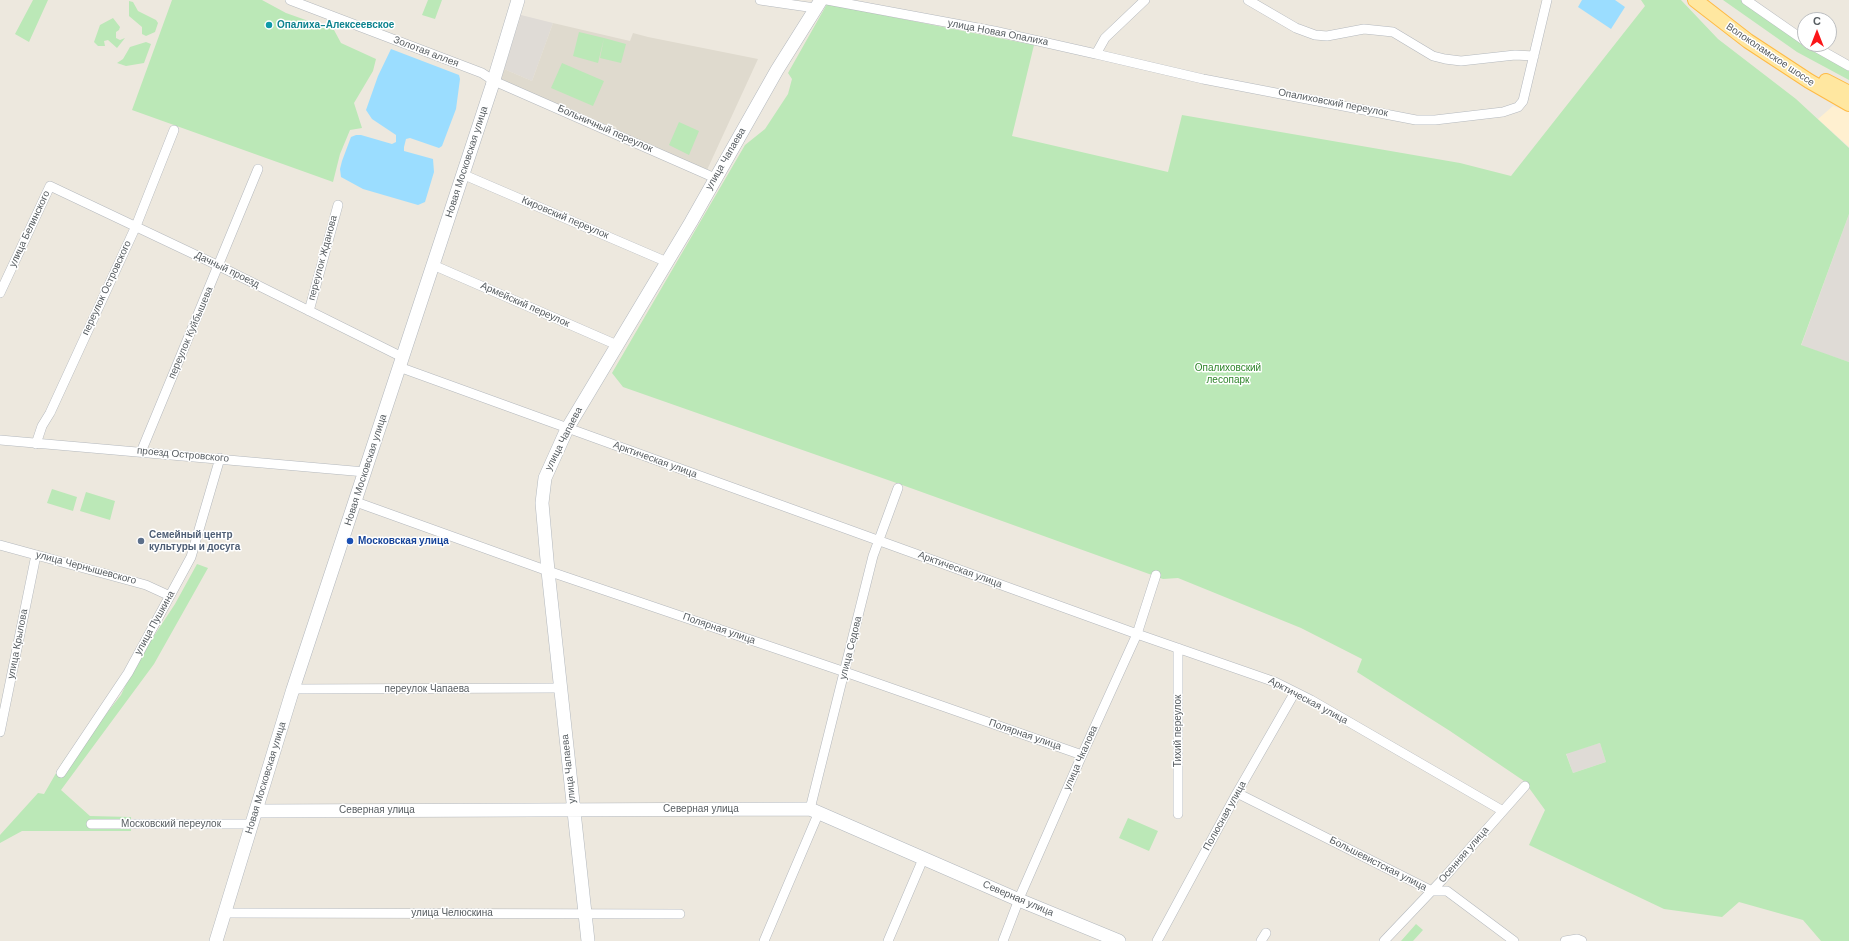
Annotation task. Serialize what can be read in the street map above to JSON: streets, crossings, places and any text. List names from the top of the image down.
{
  "streets": {
    "main road": ["Волоколамское шоссе"],
    "street": [
      "улица Новая Опалиха",
      "Золотая аллея",
      "Опалиховский переулок",
      "Больничный переулок",
      "улица Чапаева",
      "Новая Московская улица",
      "Кировский переулок",
      "улица Белинского",
      "переулок Жданова",
      "Дачный проезд",
      "переулок Островского",
      "Армейский переулок",
      "переулок Куйбышева",
      "проезд Островского",
      "Арктическая улица",
      "улица Чернышевского",
      "улица Пушкина",
      "Полярная улица",
      "улица Крылова",
      "улица Седова",
      "переулок Чапаева",
      "Тихий переулок",
      "улица Чкалова",
      "Северная улица",
      "Полюсная улица",
      "Московский переулок",
      "Осенняя улица",
      "Большевистская улица",
      "улица Челюскина"
    ]
  },
  "crossings": [
    ["улица Новая Опалиха", "Опалиховский переулок"],
    ["Золотая аллея", "Больничный переулок"],
    ["Золотая аллея", "Новая Московская улица"],
    ["Больничный переулок", "улица Чапаева"],
    ["Больничный переулок", "Новая Московская улица"],
    ["улица Чапаева", "Кировский переулок"],
    ["улица Чапаева", "Армейский переулок"],
    ["улица Чапаева", "Арктическая улица"],
    ["улица Чапаева", "Полярная улица"],
    ["улица Чапаева", "переулок Чапаева"],
    ["улица Чапаева", "Северная улица"],
    ["улица Чапаева", "улица Челюскина"],
    ["Новая Московская улица", "Кировский переулок"],
    ["Новая Московская улица", "Дачный проезд"],
    ["Новая Московская улица", "Армейский переулок"],
    ["Новая Московская улица", "проезд Островского"],
    ["Новая Московская улица", "Арктическая улица"],
    ["Новая Московская улица", "Полярная улица"],
    ["Новая Московская улица", "переулок Чапаева"],
    ["Новая Московская улица", "Северная улица"],
    ["Новая Московская улица", "Московский переулок"],
    ["Новая Московская улица", "улица Челюскина"],
    ["улица Белинского", "Дачный проезд"],
    ["переулок Жданова", "Дачный проезд"],
    ["Дачный проезд", "переулок Островского"],
    ["Дачный проезд", "переулок Куйбышева"],
    ["Дачный проезд", "Арктическая улица"],
    ["переулок Островского", "проезд Островского"],
    ["переулок Куйбышева", "проезд Островского"],
    ["проезд Островского", "улица Пушкина"],
    ["Арктическая улица", "улица Седова"],
    ["Арктическая улица", "Тихий переулок"],
    ["Арктическая улица", "улица Чкалова"],
    ["Арктическая улица", "Полюсная улица"],
    ["Арктическая улица", "Осенняя улица"],
    ["улица Чернышевского", "улица Пушкина"],
    ["улица Чернышевского", "улица Крылова"],
    ["Полярная улица", "улица Седова"],
    ["Полярная улица", "улица Чкалова"],
    ["улица Седова", "Северная улица"],
    ["улица Чкалова", "Северная улица"],
    ["Полюсная улица", "Большевистская улица"],
    ["Осенняя улица", "Большевистская улица"]
  ],
  "parks": ["Опалиховский лесопарк"],
  "places": ["Опалиха-Алексеевское", "Семейный центр культуры и досуга", "Московская улица"],
  "north": "top"
}
